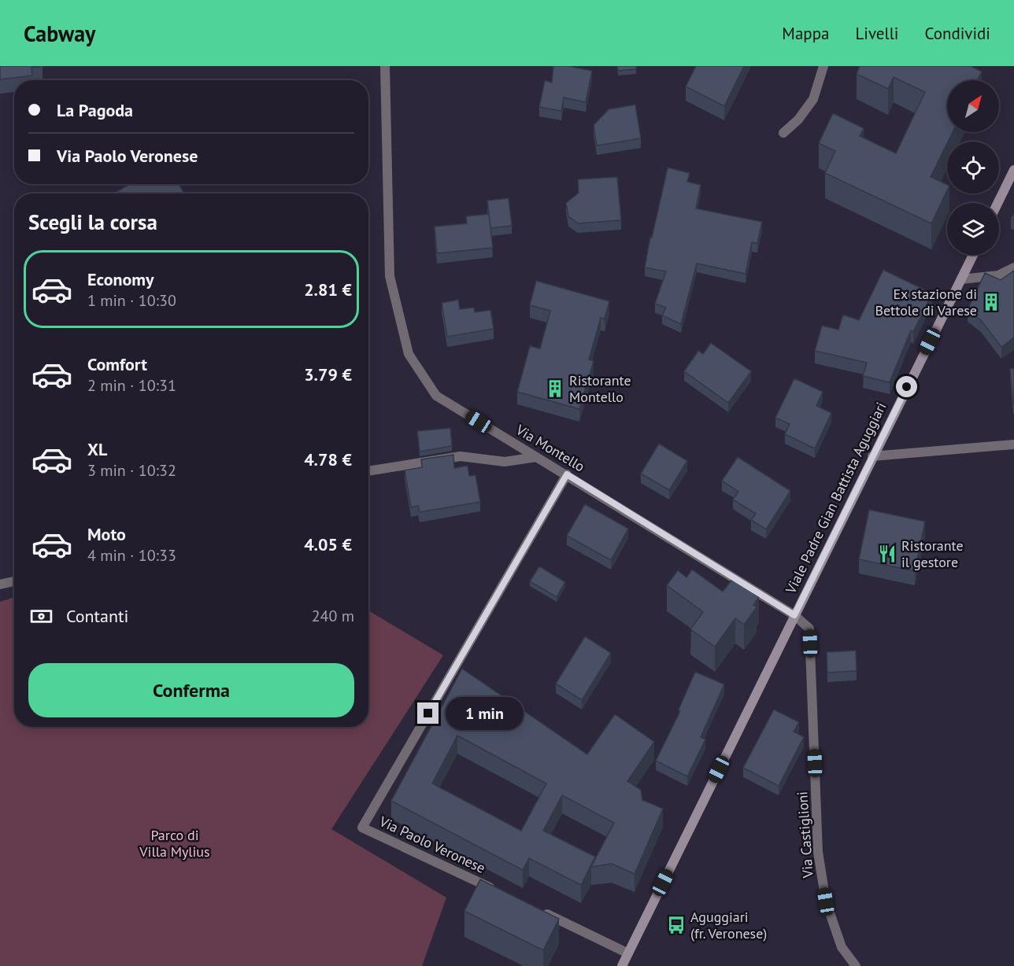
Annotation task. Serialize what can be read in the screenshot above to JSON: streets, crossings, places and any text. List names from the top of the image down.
{
  "streets": {
    "main road": ["Viale Padre Gian Battista Aguggiari"],
    "street": ["Via Montello", "Via Castiglioni", "Via Paolo Veronese"]
  },
  "crossings": [
    ["Via Montello", "Viale Padre Gian Battista Aguggiari"],
    ["Via Montello", "Via Castiglioni"],
    ["Via Montello", "Via Paolo Veronese"],
    ["Viale Padre Gian Battista Aguggiari", "Via Castiglioni"]
  ],
  "parks": ["Parco di Villa Mylius"],
  "places": {
    "building": ["Ex stazione di Bettole di Varese", "Ristorante Montello"],
    "restaurant": ["Ristorante il gestore"],
    "bus stop": ["Aguggiari (fr. Veronese)"]
  },
  "north": "top right",
  "page": {
    "header": "Cabway",
    "nav": ["Mappa", "Livelli", "Condividi"],
    "banner": ["La Pagoda", "Via Paolo Veronese"],
    "heading": "Scegli la corsa",
    "list": [
      {
        "name": "Economy",
        "note": "1 min · 10:30",
        "value": "2.81 €"
      },
      {
        "name": "Comfort",
        "note": "2 min · 10:31",
        "value": "3.79 €"
      },
      {
        "name": "XL",
        "note": "3 min · 10:32",
        "value": "4.78 €"
      },
      {
        "name": "Moto",
        "note": "4 min · 10:33",
        "value": "4.05 €"
      }
    ],
    "pay": ["Contanti", "240 m"],
    "buttons": "Conferma",
    "bubble": "1 min"
  }
}
